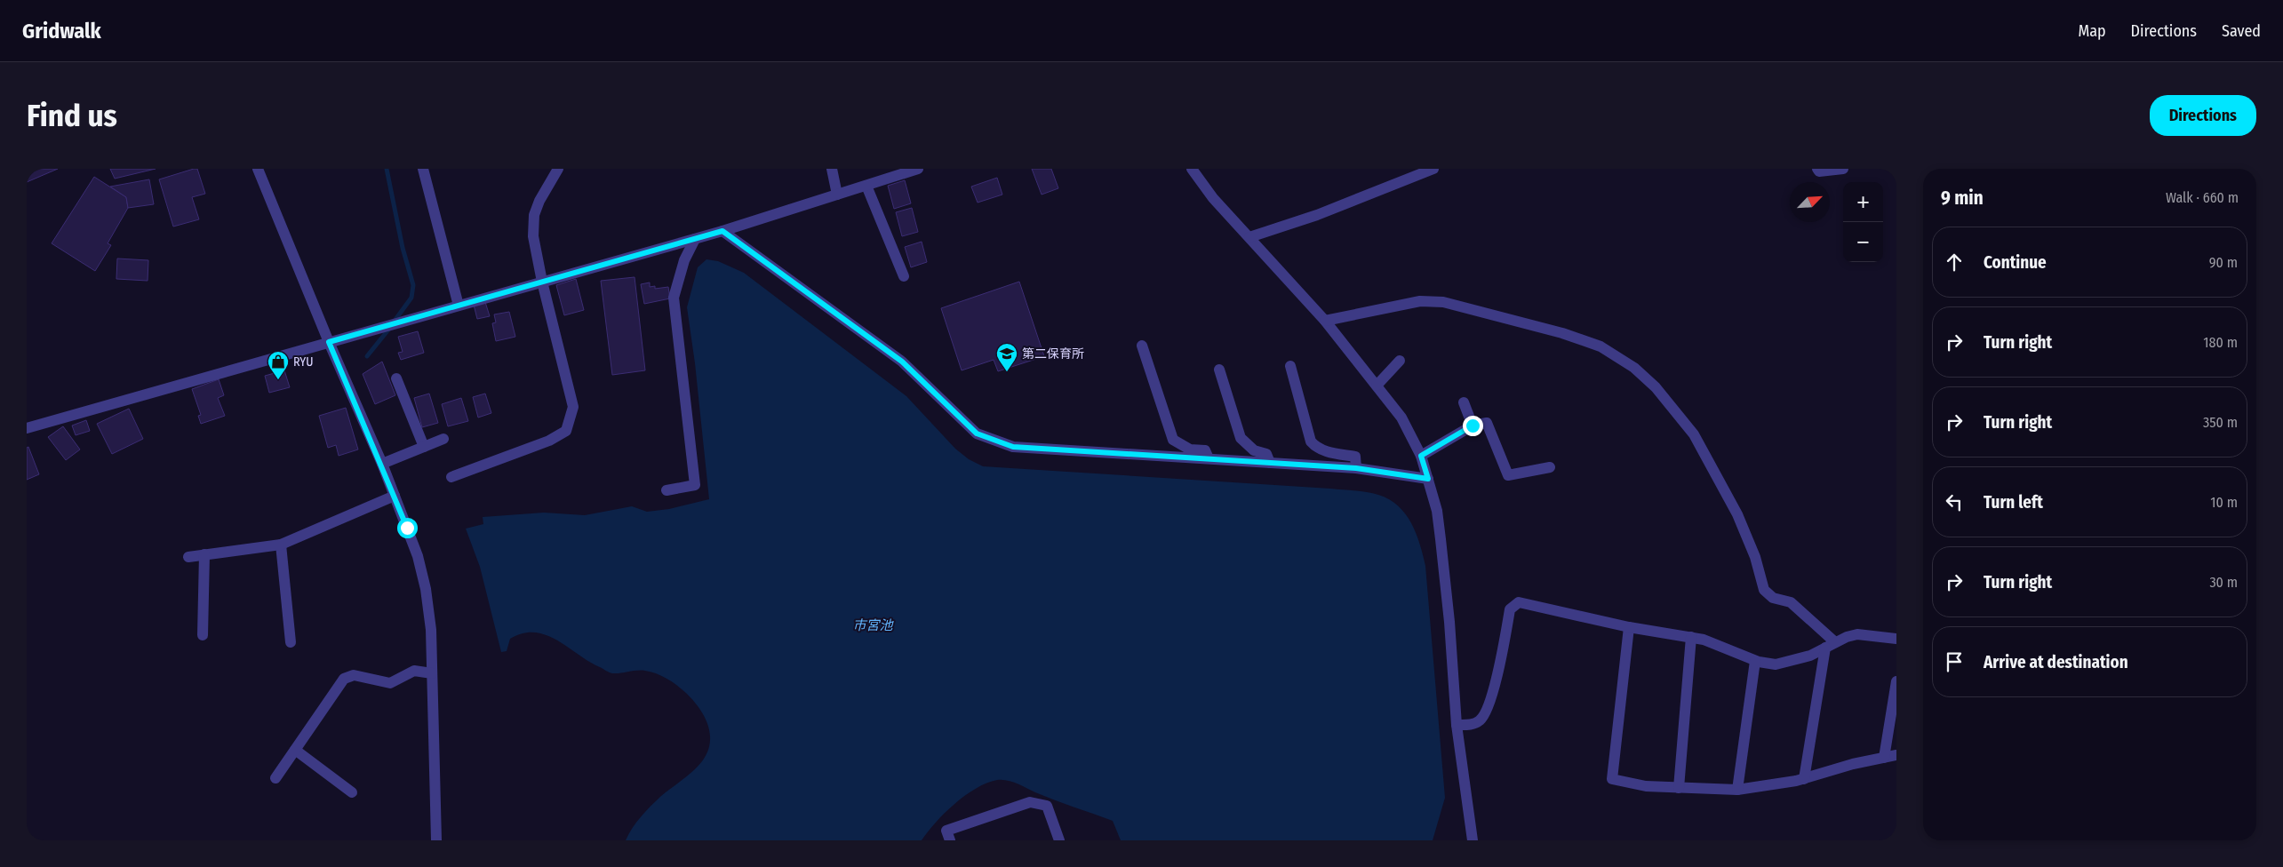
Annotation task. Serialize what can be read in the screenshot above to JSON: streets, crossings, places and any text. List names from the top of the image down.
{
  "water": ["市宮池"],
  "places": {
    "school or university": ["第二保育所"],
    "shop": ["RYU"]
  },
  "north": "top right",
  "page": {
    "header": "Gridwalk",
    "nav": ["Map", "Directions", "Saved"],
    "buttons": "Directions",
    "title": "Find us",
    "heading": ["9 min", "Walk · 660 m"],
    "map_buttons": ["+", "−"],
    "list": [
      ["Continue", "90 m"],
      ["Turn right", "180 m"],
      ["Turn right", "350 m"],
      ["Turn left", "10 m"],
      ["Turn right", "30 m"],
      "Arrive at destination"
    ]
  }
}
